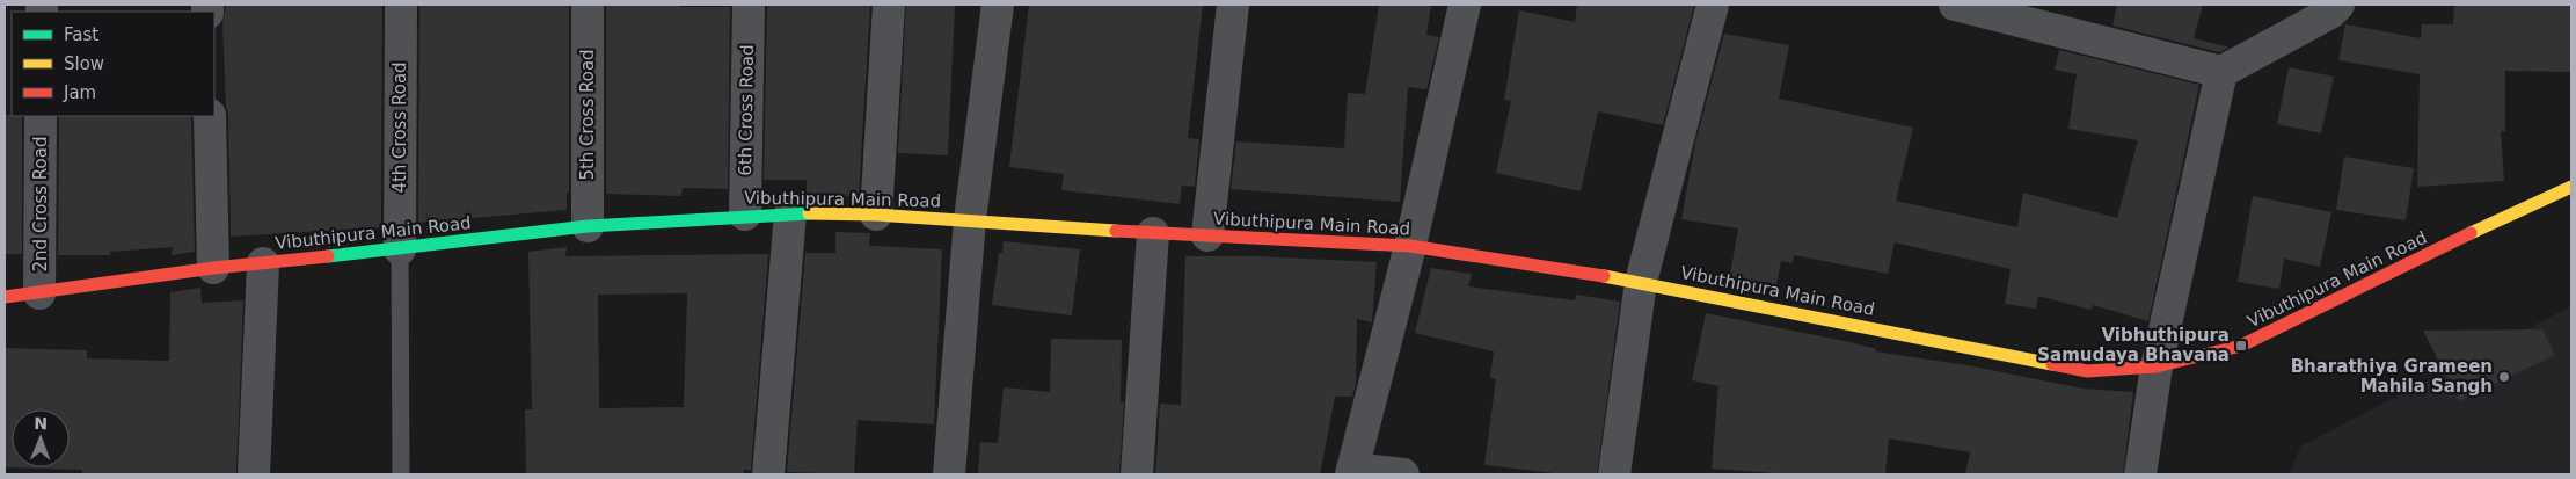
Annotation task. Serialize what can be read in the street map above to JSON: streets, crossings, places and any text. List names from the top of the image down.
{
  "streets": {
    "street": [
      "6th Cross Road",
      "5th Cross Road",
      "4th Cross Road",
      "Vibuthipura Main Road",
      "2nd Cross Road"
    ]
  },
  "crossings": [
    ["6th Cross Road", "Vibuthipura Main Road"],
    ["5th Cross Road", "Vibuthipura Main Road"],
    ["4th Cross Road", "Vibuthipura Main Road"],
    ["Vibuthipura Main Road", "2nd Cross Road"]
  ],
  "places": {
    "transit": ["Vibhuthipura Samudaya Bhavana"],
    "other": ["Bharathiya Grameen Mahila Sangh"]
  },
  "legend": ["Fast", "Slow", "Jam"],
  "north": "top"
}
